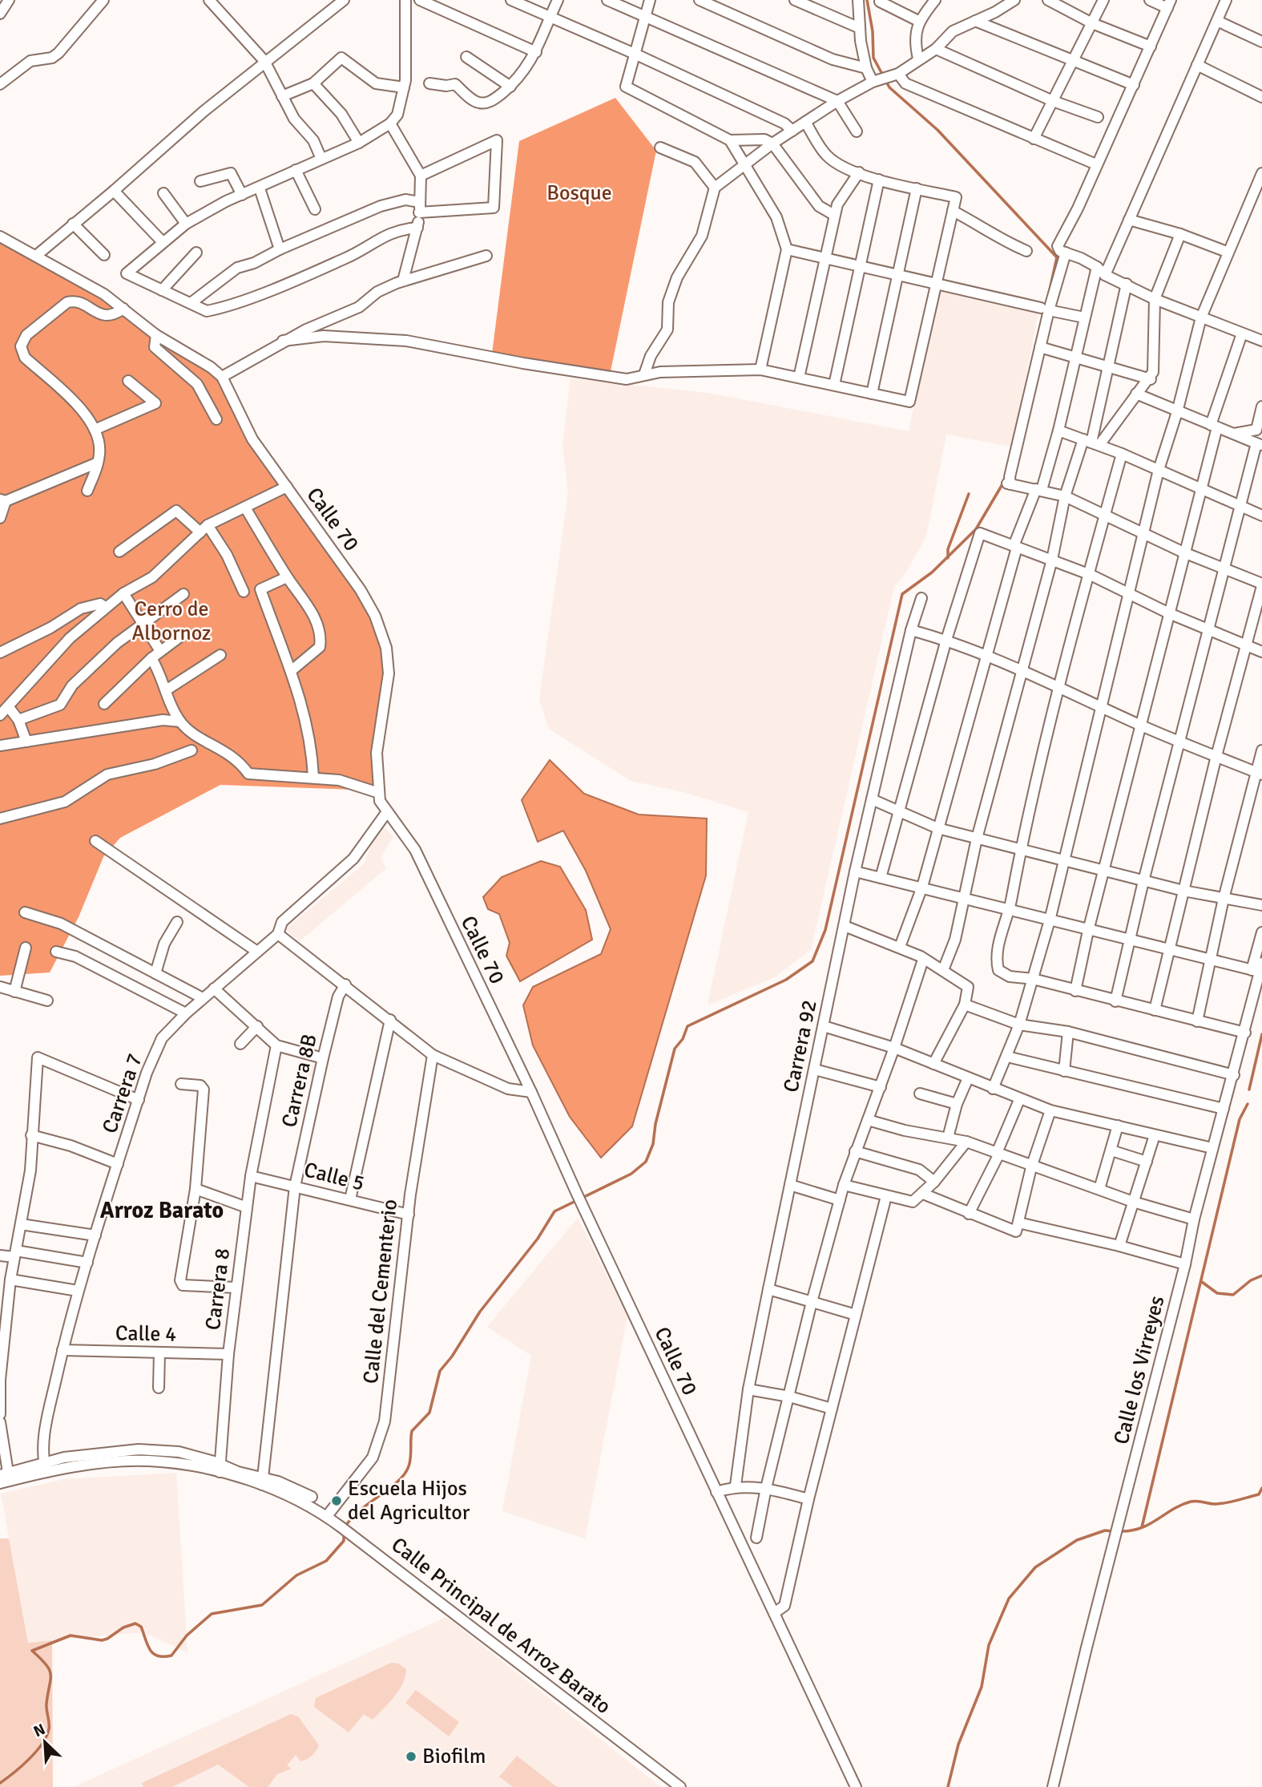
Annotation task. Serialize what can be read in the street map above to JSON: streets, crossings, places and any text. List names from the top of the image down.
{
  "streets": {
    "street": [
      "Calle 70",
      "Carrera 92",
      "Carrera 8B",
      "Carrera 7",
      "Calle 5",
      "Carrera 8",
      "Calle del Cementerio",
      "Calle 4",
      "Calle los Virreyes",
      "Calle Principal de Arroz Barato"
    ]
  },
  "crossings": [
    ["Calle 70", "Carrera 7"],
    ["Carrera 8B", "Calle 5"],
    ["Carrera 8B", "Calle Principal de Arroz Barato"],
    ["Carrera 7", "Calle 4"],
    ["Carrera 7", "Calle Principal de Arroz Barato"],
    ["Calle 5", "Carrera 8"],
    ["Calle 5", "Calle del Cementerio"],
    ["Carrera 8", "Calle 4"],
    ["Carrera 8", "Calle Principal de Arroz Barato"],
    ["Calle del Cementerio", "Calle Principal de Arroz Barato"]
  ],
  "districts": ["Arroz Barato"],
  "parks": ["Bosque", "Cerro de Albornoz"],
  "places": ["Escuela Hijos del Agricultor", "Biofilm"],
  "north": "top left"
}
